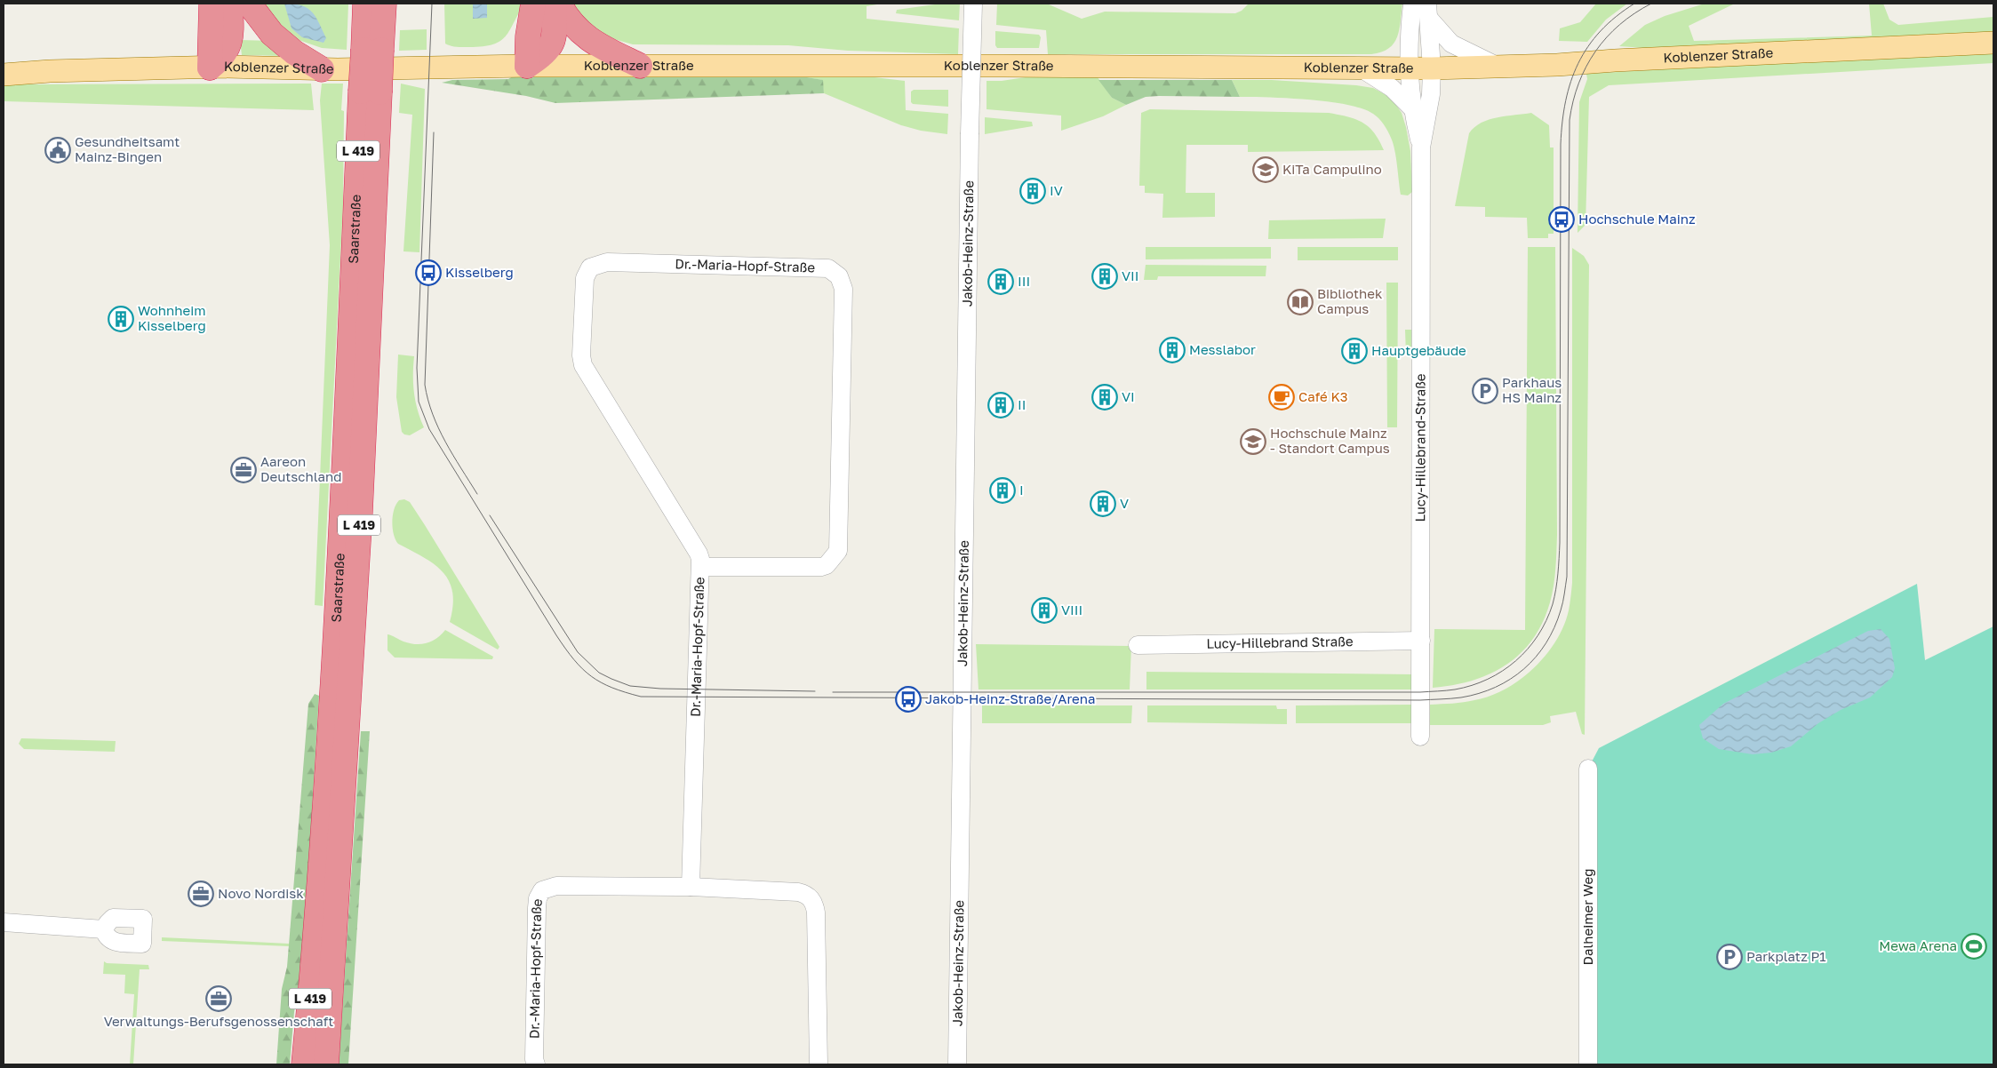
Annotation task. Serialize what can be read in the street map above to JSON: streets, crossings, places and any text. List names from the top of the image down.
{
  "streets": {
    "highway": ["L 419", "Saarstraße"],
    "main road": ["Koblenzer Straße"],
    "street": [
      "Jakob-Heinz-Straße",
      "Dr.-Maria-Hopf-Straße",
      "Lucy-Hillebrand-Straße",
      "Lucy-Hillebrand Straße",
      "Dalheimer Weg"
    ]
  },
  "crossings": [
    ["Koblenzer Straße", "Lucy-Hillebrand-Straße"],
    ["Lucy-Hillebrand-Straße", "Lucy-Hillebrand Straße"]
  ],
  "places": {
    "public building": ["Gesundheitsamt Mainz-Bingen"],
    "school or university": ["KiTa Campulino", "Hochschule Mainz - Standort Campus"],
    "building": [
      "IV",
      "VII",
      "III",
      "Wohnheim Kisselberg",
      "Messlabor",
      "Hauptgebäude",
      "VI",
      "II",
      "I",
      "V",
      "VIII"
    ],
    "bus stop": ["Hochschule Mainz", "Kisselberg", "Jakob-Heinz-Straße/Arena"],
    "library": ["Bibliothek Campus"],
    "parking": ["Parkhaus HS Mainz", "Parkplatz P1"],
    "cafe": ["Café K3"],
    "office": ["Aareon Deutschland", "Novo Nordisk", "Verwaltungs-Berufsgenossenschaft"],
    "sports": ["Mewa Arena"]
  }
}
